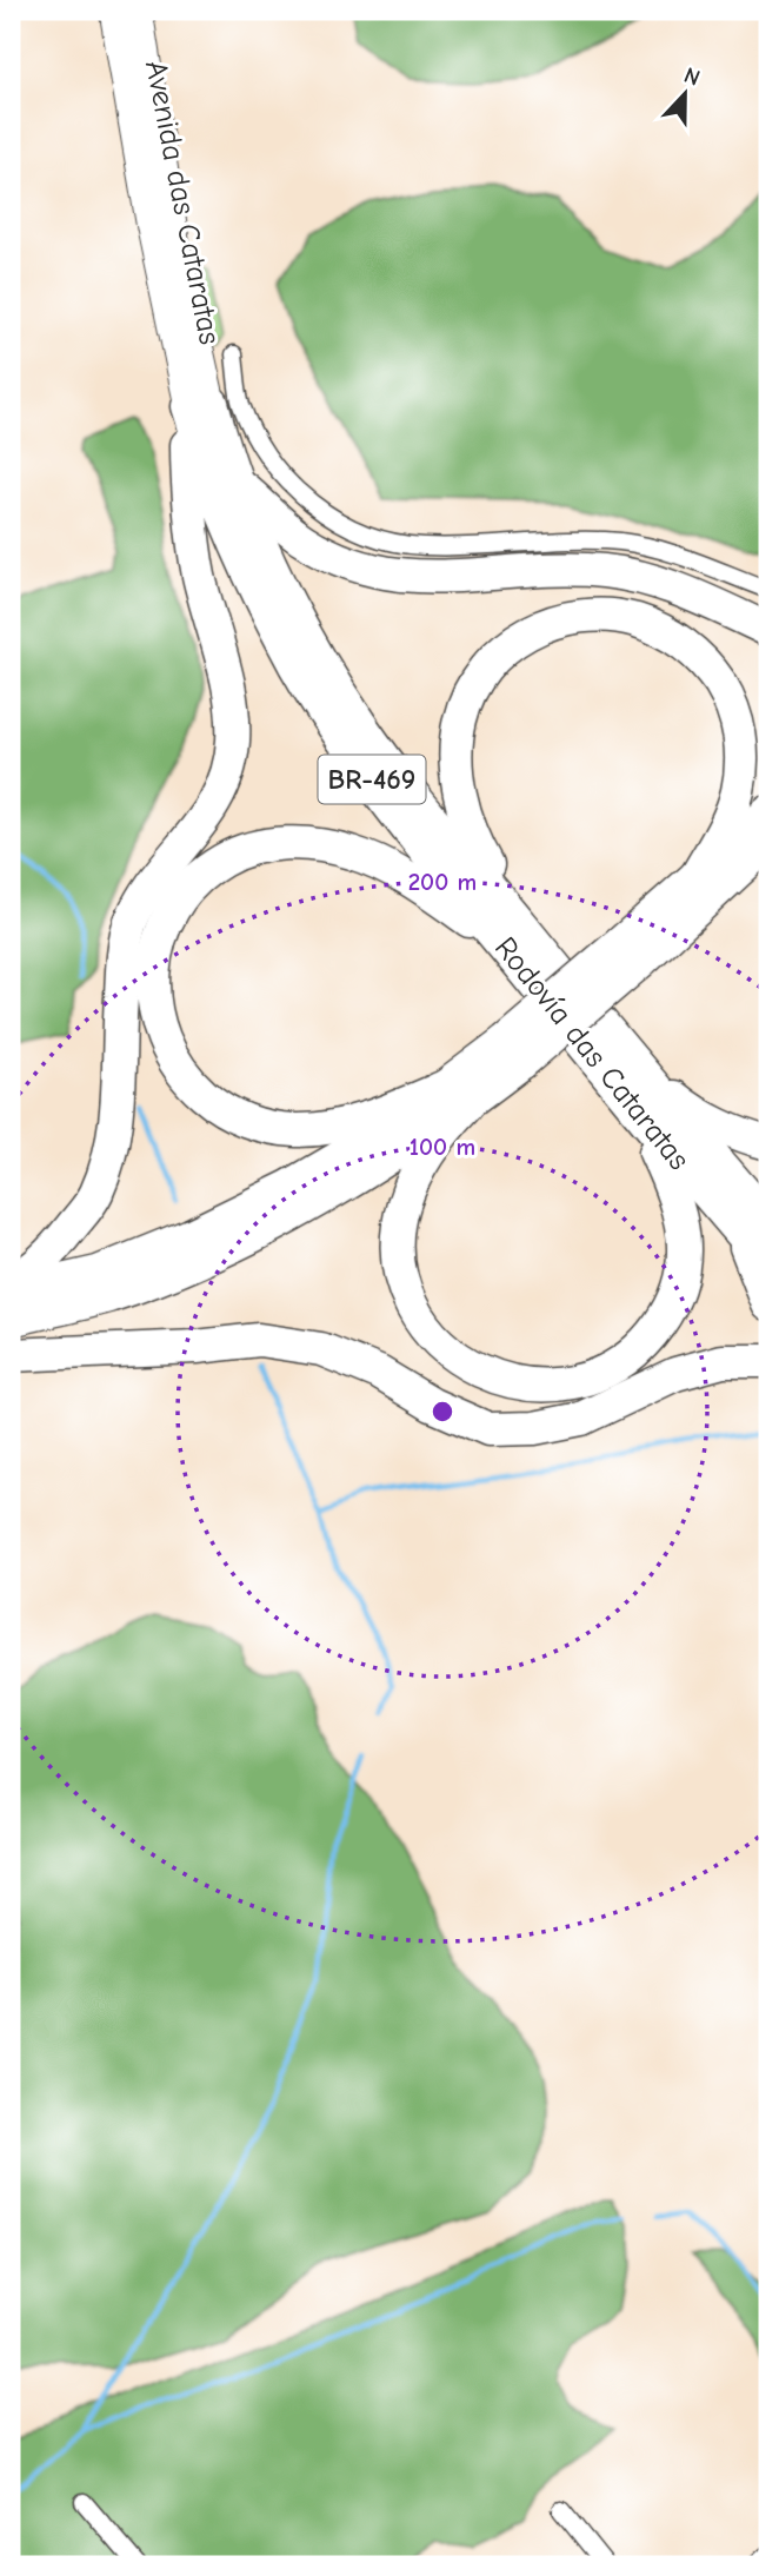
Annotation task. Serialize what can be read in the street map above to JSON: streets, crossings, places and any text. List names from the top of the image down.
{
  "streets": {
    "highway": ["BR-469", "Rodovía das Cataratas"],
    "main road": ["Avenida das Cataratas"]
  },
  "crossings": [
    ["Avenida das Cataratas", "Rodovía das Cataratas"]
  ],
  "north": "top",
  "rings": ["200 m", "100 m"]
}
